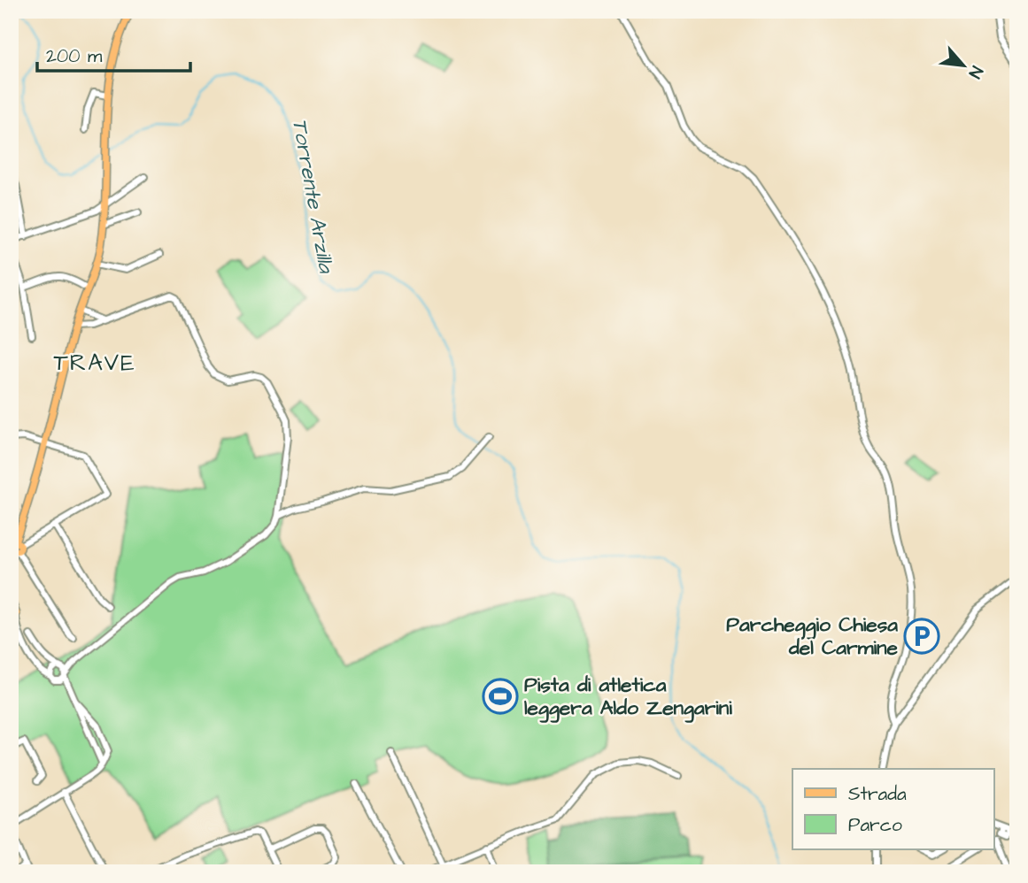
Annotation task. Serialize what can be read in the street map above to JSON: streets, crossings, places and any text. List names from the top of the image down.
{
  "districts": ["TRAVE"],
  "water": ["Torrente Arzilla"],
  "places": {
    "parking": ["Parcheggio Chiesa del Carmine"],
    "sports": ["Pista di atletica leggera Aldo Zengarini"]
  },
  "legend": ["Strada", "Parco"],
  "scale_bar": "200 m",
  "north": "bottom right"
}
